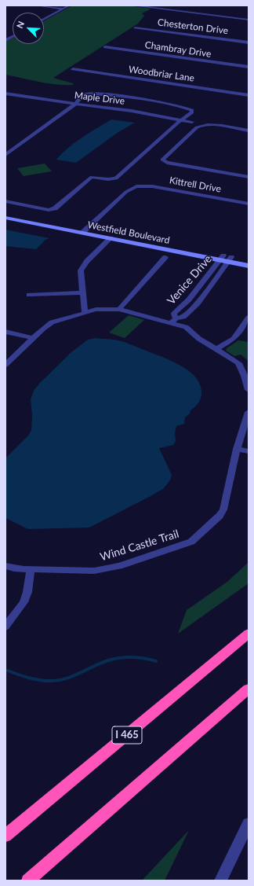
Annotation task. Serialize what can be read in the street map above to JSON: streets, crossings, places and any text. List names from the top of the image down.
{
  "streets": {
    "highway": ["I 465"],
    "main road": ["Westfield Boulevard"],
    "street": [
      "Chesterton Drive",
      "Chambray Drive",
      "Woodbriar Lane",
      "Maple Drive",
      "Kittrell Drive",
      "Venice Drive",
      "Wind Castle Trail"
    ]
  },
  "crossings": [
    ["Kittrell Drive", "Westfield Boulevard"],
    ["Westfield Boulevard", "Venice Drive"]
  ],
  "north": "top left"
}
